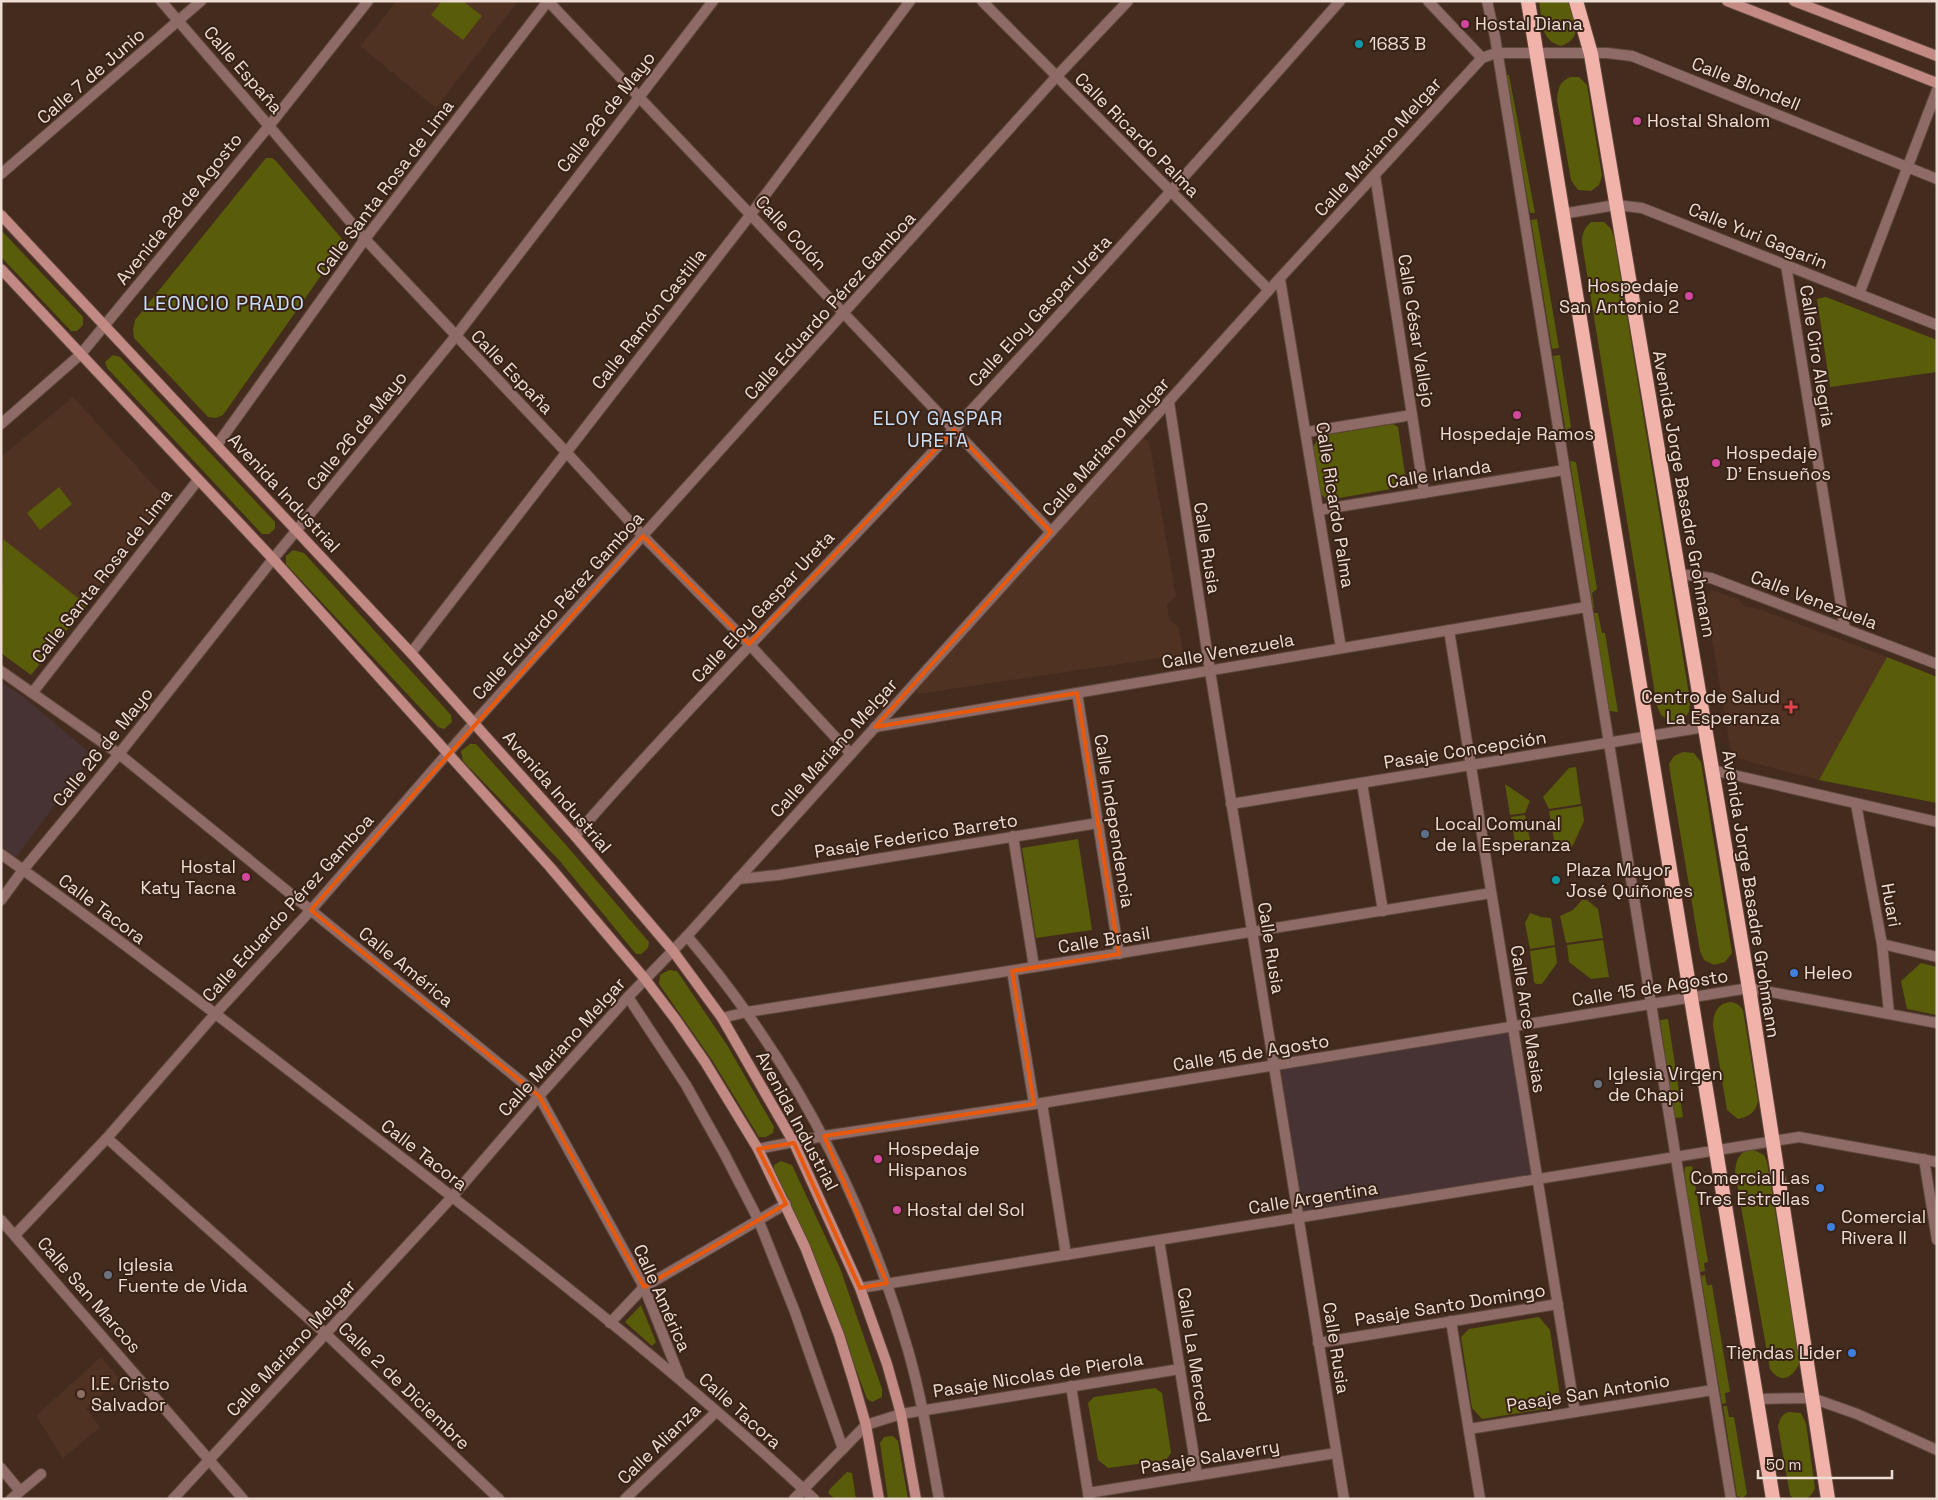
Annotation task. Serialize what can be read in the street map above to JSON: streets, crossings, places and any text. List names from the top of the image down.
{
  "streets": {
    "highway": ["Avenida Jorge Basadre Grohmann"],
    "main road": ["Avenida Industrial"],
    "street": [
      "Calle España",
      "Calle 7 de Junio",
      "Calle Blondell",
      "Calle 26 de Mayo",
      "Calle Ricardo Palma",
      "Calle Mariano Melgar",
      "Calle Santa Rosa de Lima",
      "Avenida 28 de Agosto",
      "Calle Colón",
      "Calle Yuri Gagarin",
      "Calle Eduardo Pérez Gamboa",
      "Calle Eloy Gaspar Ureta",
      "Calle Ramón Castilla",
      "Calle César Vallejo",
      "Calle Ciro Alegria",
      "Calle Irlanda",
      "Calle Rusia",
      "Calle Venezuela",
      "Pasaje Concepción",
      "Calle Independencia",
      "Pasaje Federico Barreto",
      "Huari",
      "Calle Tacora",
      "Calle Brasil",
      "Calle América",
      "Calle 15 de Agosto",
      "Calle Arce Masias",
      "Calle Argentina",
      "Calle San Marcos",
      "Pasaje Santo Domingo",
      "Calle La Merced",
      "Pasaje Nicolas de Pierola",
      "Calle 2 de Diciembre",
      "Pasaje San Antonio",
      "Calle Alianza",
      "Pasaje Salaverry"
    ]
  },
  "crossings": [
    ["Calle España", "Calle 7 de Junio"],
    ["Calle España", "Calle 26 de Mayo"],
    ["Calle España", "Calle Mariano Melgar"],
    ["Calle España", "Calle Santa Rosa de Lima"],
    ["Calle España", "Avenida 28 de Agosto"],
    ["Calle España", "Calle Eduardo Pérez Gamboa"],
    ["Calle España", "Calle Eloy Gaspar Ureta"],
    ["Calle España", "Calle Ramón Castilla"],
    ["Calle Blondell", "Calle Mariano Melgar"],
    ["Calle Blondell", "Avenida Jorge Basadre Grohmann"],
    ["Calle 26 de Mayo", "Calle Colón"],
    ["Calle 26 de Mayo", "Avenida Industrial"],
    ["Calle 26 de Mayo", "Calle Tacora"],
    ["Calle 26 de Mayo", "Calle América"],
    ["Calle Ricardo Palma", "Calle Mariano Melgar"],
    ["Calle Ricardo Palma", "Calle Eduardo Pérez Gamboa"],
    ["Calle Ricardo Palma", "Calle Eloy Gaspar Ureta"],
    ["Calle Ricardo Palma", "Calle Irlanda"],
    ["Calle Ricardo Palma", "Calle Venezuela"],
    ["Calle Mariano Melgar", "Calle Colón"],
    ["Calle Mariano Melgar", "Calle César Vallejo"],
    ["Calle Mariano Melgar", "Avenida Industrial"],
    ["Calle Mariano Melgar", "Calle Rusia"],
    ["Calle Mariano Melgar", "Calle Venezuela"],
    ["Calle Mariano Melgar", "Pasaje Federico Barreto"],
    ["Calle Mariano Melgar", "Calle Tacora"],
    ["Calle Mariano Melgar", "Calle América"],
    ["Calle Mariano Melgar", "Calle San Marcos"],
    ["Calle Mariano Melgar", "Calle 2 de Diciembre"],
    ["Calle Santa Rosa de Lima", "Calle Colón"],
    ["Calle Santa Rosa de Lima", "Avenida Industrial"],
    ["Calle Santa Rosa de Lima", "Calle América"],
    ["Avenida 28 de Agosto", "Avenida Industrial"],
    ["Calle Colón", "Calle Eduardo Pérez Gamboa"],
    ["Calle Colón", "Calle Eloy Gaspar Ureta"],
    ["Calle Colón", "Calle Ramón Castilla"],
    ["Calle Yuri Gagarin", "Calle Ciro Alegria"],
    ["Calle Yuri Gagarin", "Avenida Jorge Basadre Grohmann"],
    ["Calle Eduardo Pérez Gamboa", "Avenida Industrial"],
    ["Calle Eduardo Pérez Gamboa", "Calle Tacora"],
    ["Calle Eduardo Pérez Gamboa", "Calle América"],
    ["Calle Eduardo Pérez Gamboa", "Calle San Marcos"],
    ["Calle Eduardo Pérez Gamboa", "Calle 2 de Diciembre"],
    ["Calle Eloy Gaspar Ureta", "Avenida Industrial"],
    ["Calle Ramón Castilla", "Avenida Industrial"],
    ["Calle César Vallejo", "Calle Irlanda"],
    ["Calle Ciro Alegria", "Calle Venezuela"],
    ["Avenida Industrial", "Calle Brasil"],
    ["Avenida Industrial", "Calle 15 de Agosto"],
    ["Avenida Industrial", "Calle Argentina"],
    ["Avenida Industrial", "Pasaje Nicolas de Pierola"],
    ["Avenida Jorge Basadre Grohmann", "Calle Venezuela"],
    ["Avenida Jorge Basadre Grohmann", "Pasaje Concepción"],
    ["Avenida Jorge Basadre Grohmann", "Calle 15 de Agosto"],
    ["Avenida Jorge Basadre Grohmann", "Calle Argentina"],
    ["Calle Rusia", "Calle Venezuela"],
    ["Calle Rusia", "Pasaje Concepción"],
    ["Calle Rusia", "Calle Brasil"],
    ["Calle Rusia", "Calle 15 de Agosto"],
    ["Calle Rusia", "Calle Argentina"],
    ["Calle Rusia", "Pasaje Santo Domingo"],
    ["Calle Rusia", "Pasaje Salaverry"],
    ["Calle Venezuela", "Calle Independencia"],
    ["Calle Venezuela", "Calle Arce Masias"],
    ["Pasaje Concepción", "Calle Arce Masias"],
    ["Calle Independencia", "Pasaje Federico Barreto"],
    ["Calle Independencia", "Calle Brasil"],
    ["Huari", "Calle 15 de Agosto"],
    ["Calle Tacora", "Calle América"],
    ["Calle Tacora", "Calle Alianza"],
    ["Calle Brasil", "Calle Arce Masias"],
    ["Calle 15 de Agosto", "Calle Arce Masias"],
    ["Calle Arce Masias", "Calle Argentina"],
    ["Calle Arce Masias", "Pasaje Santo Domingo"],
    ["Calle Arce Masias", "Pasaje San Antonio"],
    ["Calle Argentina", "Calle La Merced"],
    ["Calle La Merced", "Pasaje Nicolas de Pierola"],
    ["Calle La Merced", "Pasaje Salaverry"]
  ],
  "districts": ["LEONCIO PRADO", "ELOY GASPAR URETA"],
  "places": {
    "other": [
      "Hostal Diana",
      "1683 B",
      "Hostal Shalom",
      "Hospedaje San Antonio 2",
      "Hospedaje Ramos",
      "Hospedaje D' Ensueños",
      "Local Comunal de la Esperanza",
      "Hostal Katy Tacna",
      "Plaza Mayor José Quiñones",
      "Heleo",
      "Iglesia Virgen de Chapi",
      "Hospedaje Hispanos",
      "Comercial Las Tres Estrellas",
      "Hostal del Sol",
      "Comercial Rivera II",
      "Iglesia Fuente de Vida",
      "Tiendas Lider",
      "I.E. Cristo Salvador"
    ],
    "health": ["Centro de Salud La Esperanza"]
  },
  "scale_bar": "50 m"
}
